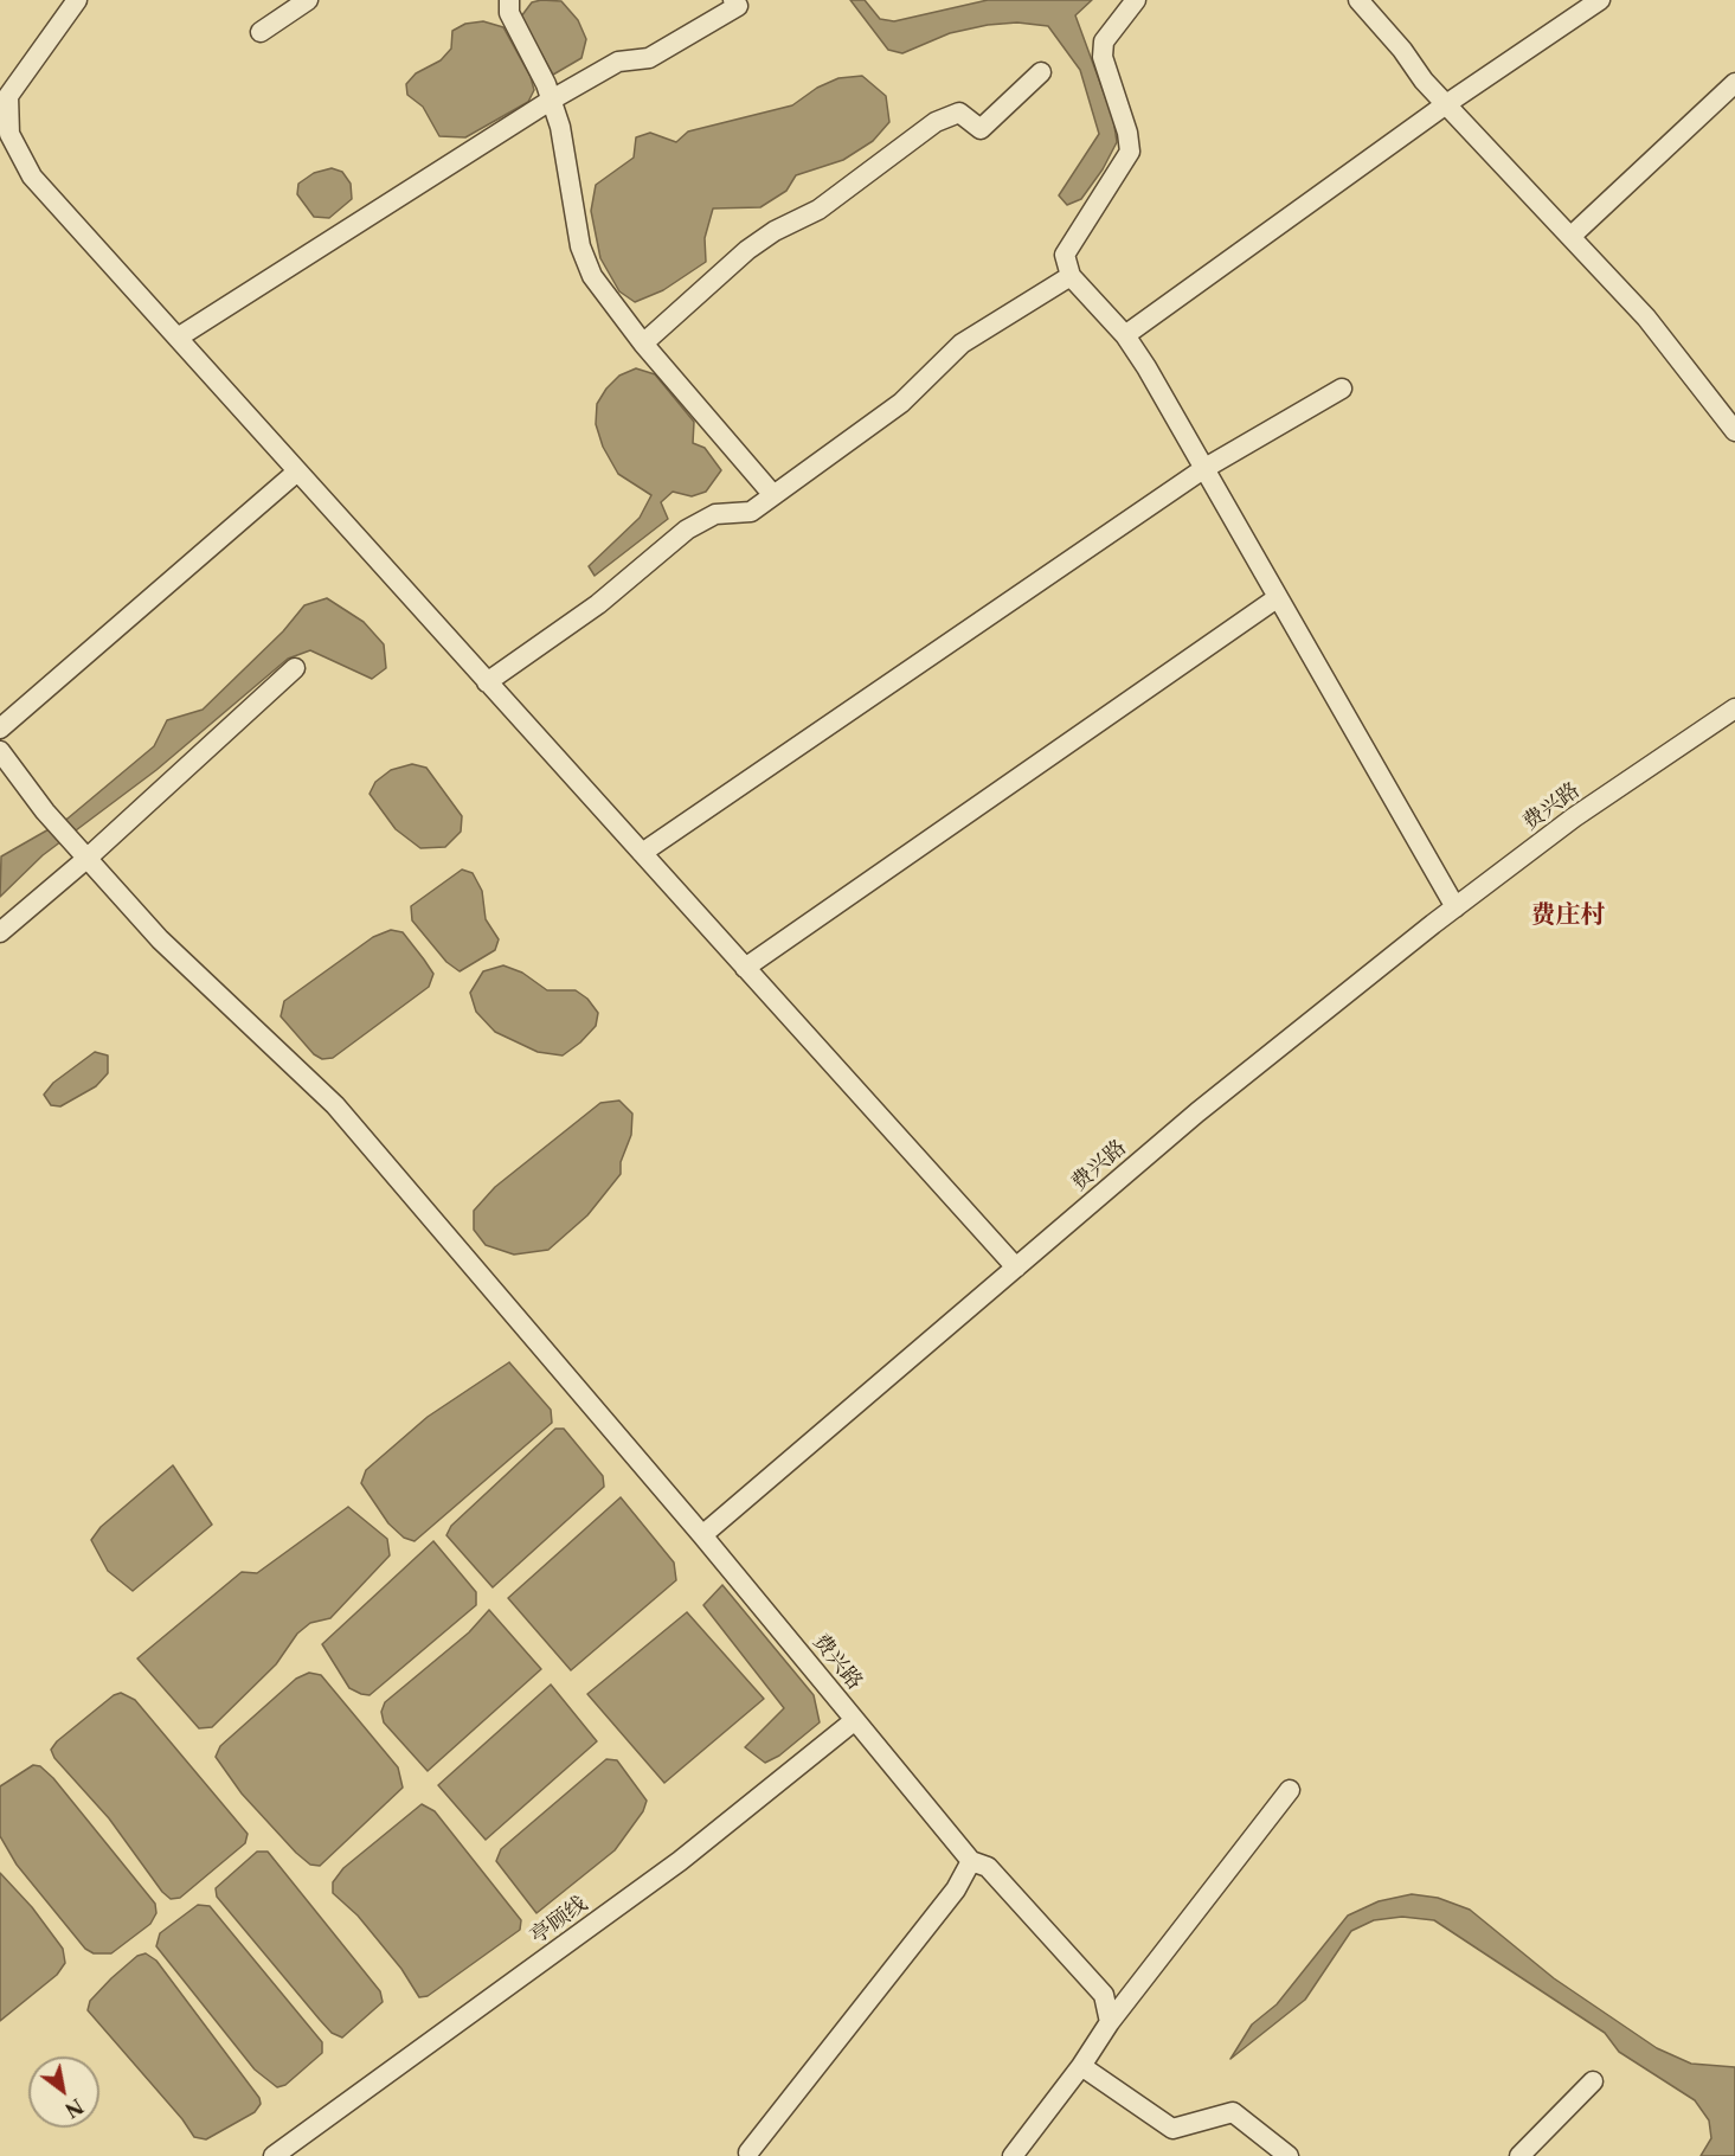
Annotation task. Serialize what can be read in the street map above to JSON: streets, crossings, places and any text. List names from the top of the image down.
{
  "streets": {
    "street": ["费兴路", "亭顾线"]
  },
  "crossings": [
    ["费兴路", "亭顾线"]
  ],
  "districts": ["费庄村"],
  "north": "bottom right"
}
